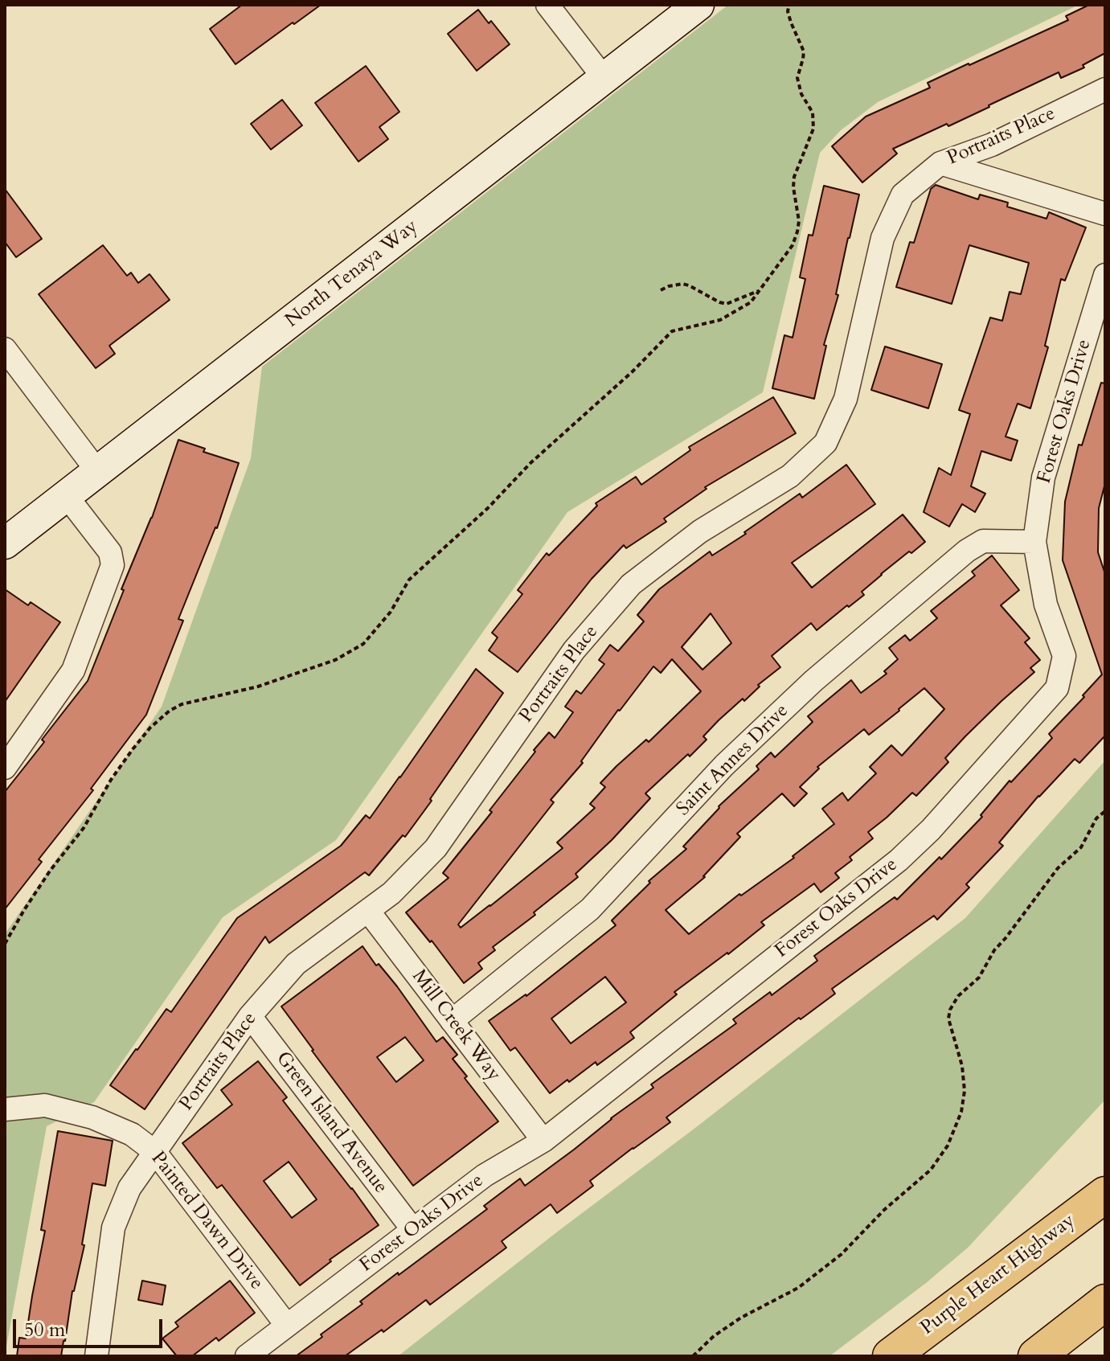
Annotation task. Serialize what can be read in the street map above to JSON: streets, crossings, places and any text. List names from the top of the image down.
{
  "streets": {
    "highway": ["Purple Heart Highway"],
    "street": [
      "Portraits Place",
      "North Tenaya Way",
      "Forest Oaks Drive",
      "Saint Annes Drive",
      "Mill Creek Way",
      "Green Island Avenue",
      "Painted Dawn Drive"
    ]
  },
  "crossings": [
    ["Portraits Place", "Mill Creek Way"],
    ["Portraits Place", "Green Island Avenue"],
    ["Portraits Place", "Painted Dawn Drive"],
    ["Forest Oaks Drive", "Saint Annes Drive"],
    ["Forest Oaks Drive", "Mill Creek Way"],
    ["Forest Oaks Drive", "Green Island Avenue"],
    ["Forest Oaks Drive", "Painted Dawn Drive"],
    ["Saint Annes Drive", "Mill Creek Way"]
  ],
  "scale_bar": "50 m"
}
